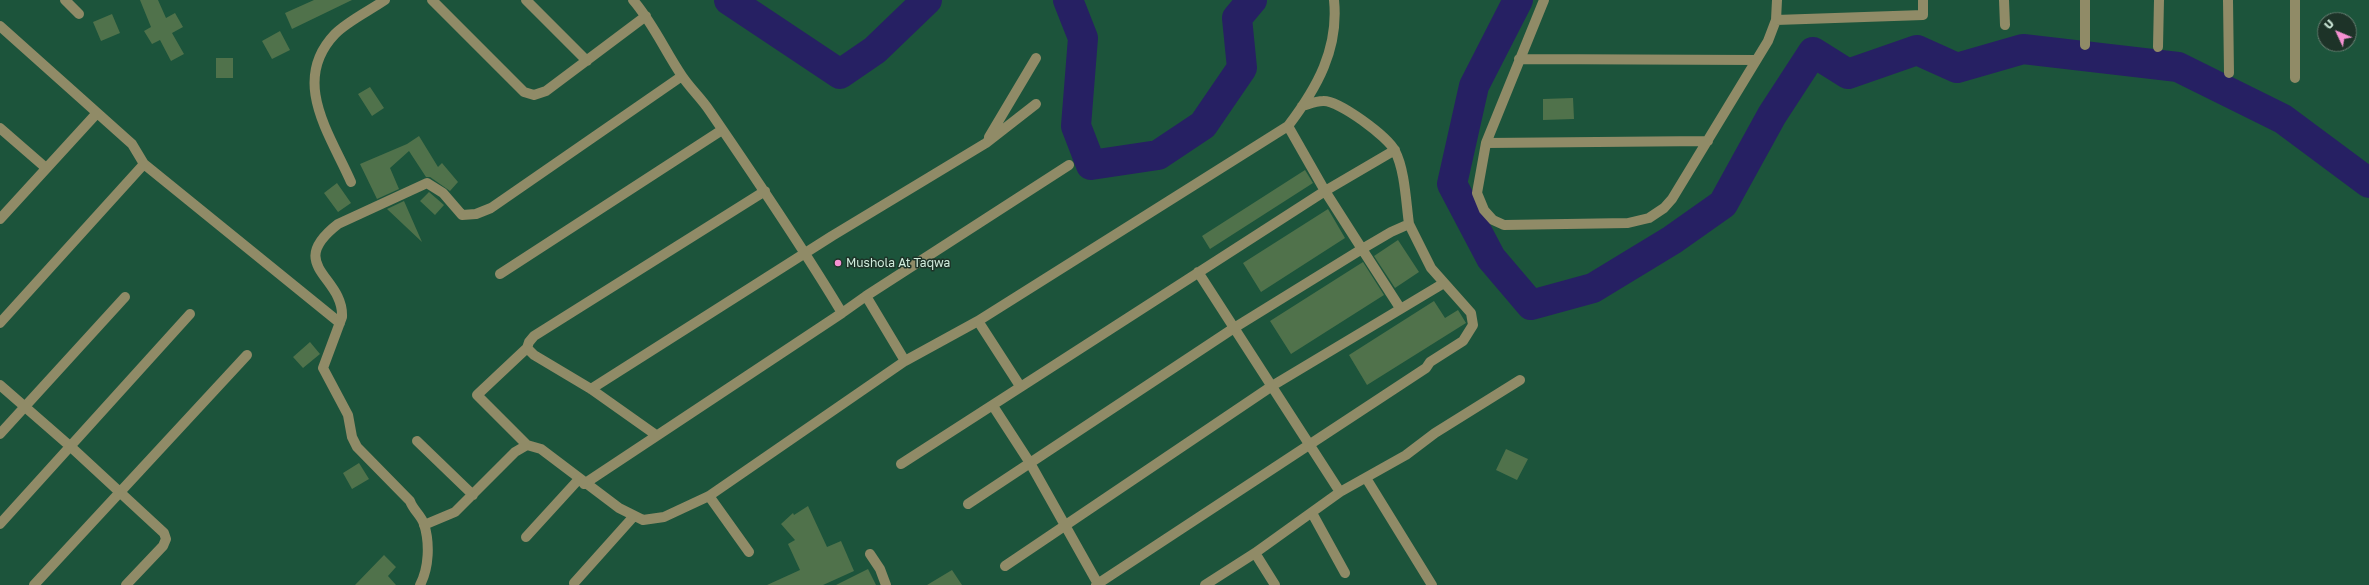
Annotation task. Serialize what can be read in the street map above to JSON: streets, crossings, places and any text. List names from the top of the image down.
{
  "places": ["Mushola At Taqwa"],
  "north": "top left"
}
